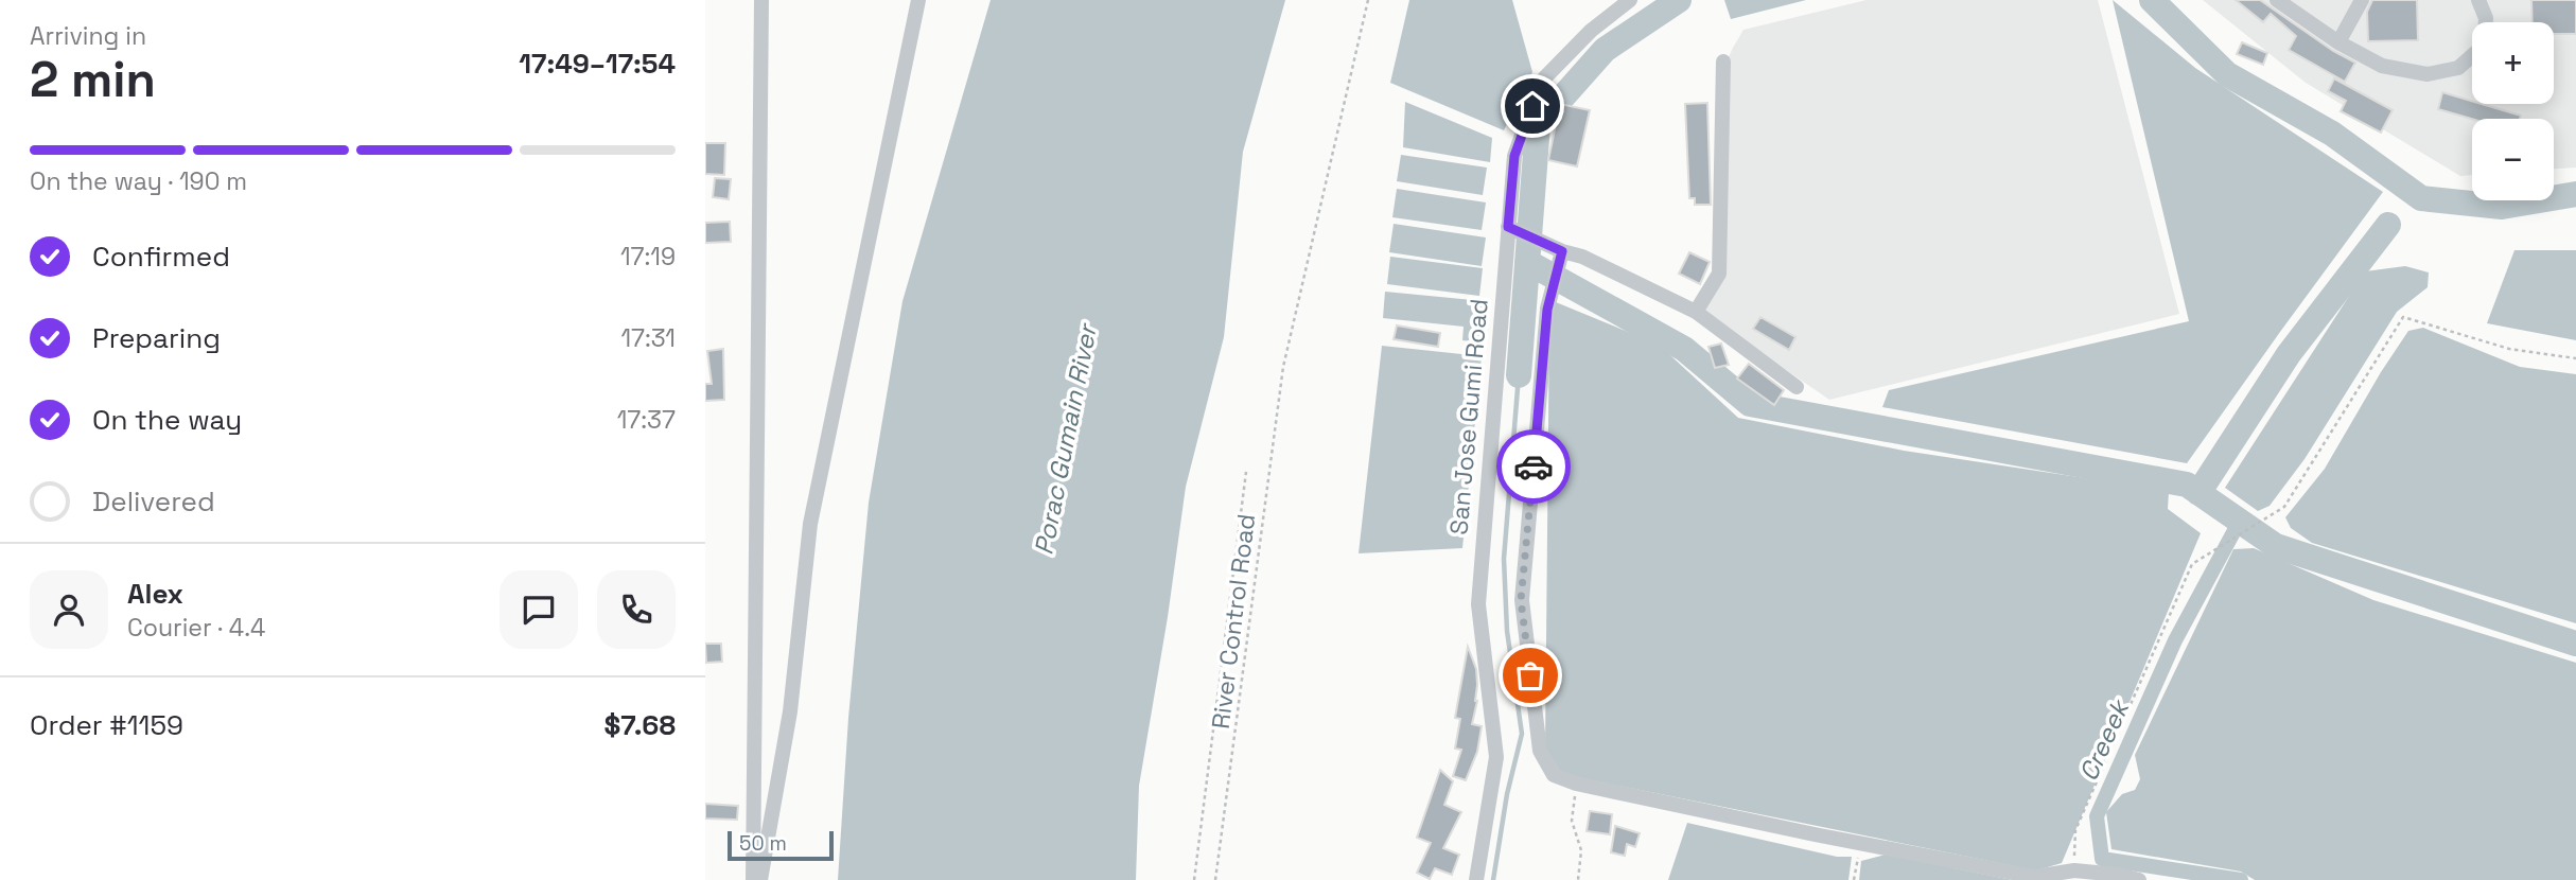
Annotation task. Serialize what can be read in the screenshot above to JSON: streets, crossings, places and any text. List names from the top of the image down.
{
  "streets": {
    "street": ["San Jose Gumi Road"],
    "path": ["River Control Road"]
  },
  "water": ["Porac Gumain River", "Creeek"],
  "scale_bar": "50 m",
  "page": {
    "heading": ["2 min", "Arriving in", "17:49–17:54"],
    "panel": [
      "Alex",
      "Courier · 4.4",
      "Order #1159",
      "$7.68"
    ],
    "map_buttons": ["+", "−"],
    "bar": "On the way · 190 m",
    "list": [
      ["Confirmed", "17:19"],
      ["Preparing", "17:31"],
      ["On the way", "17:37"],
      "Delivered"
    ],
    "scale": "50 m"
  }
}
